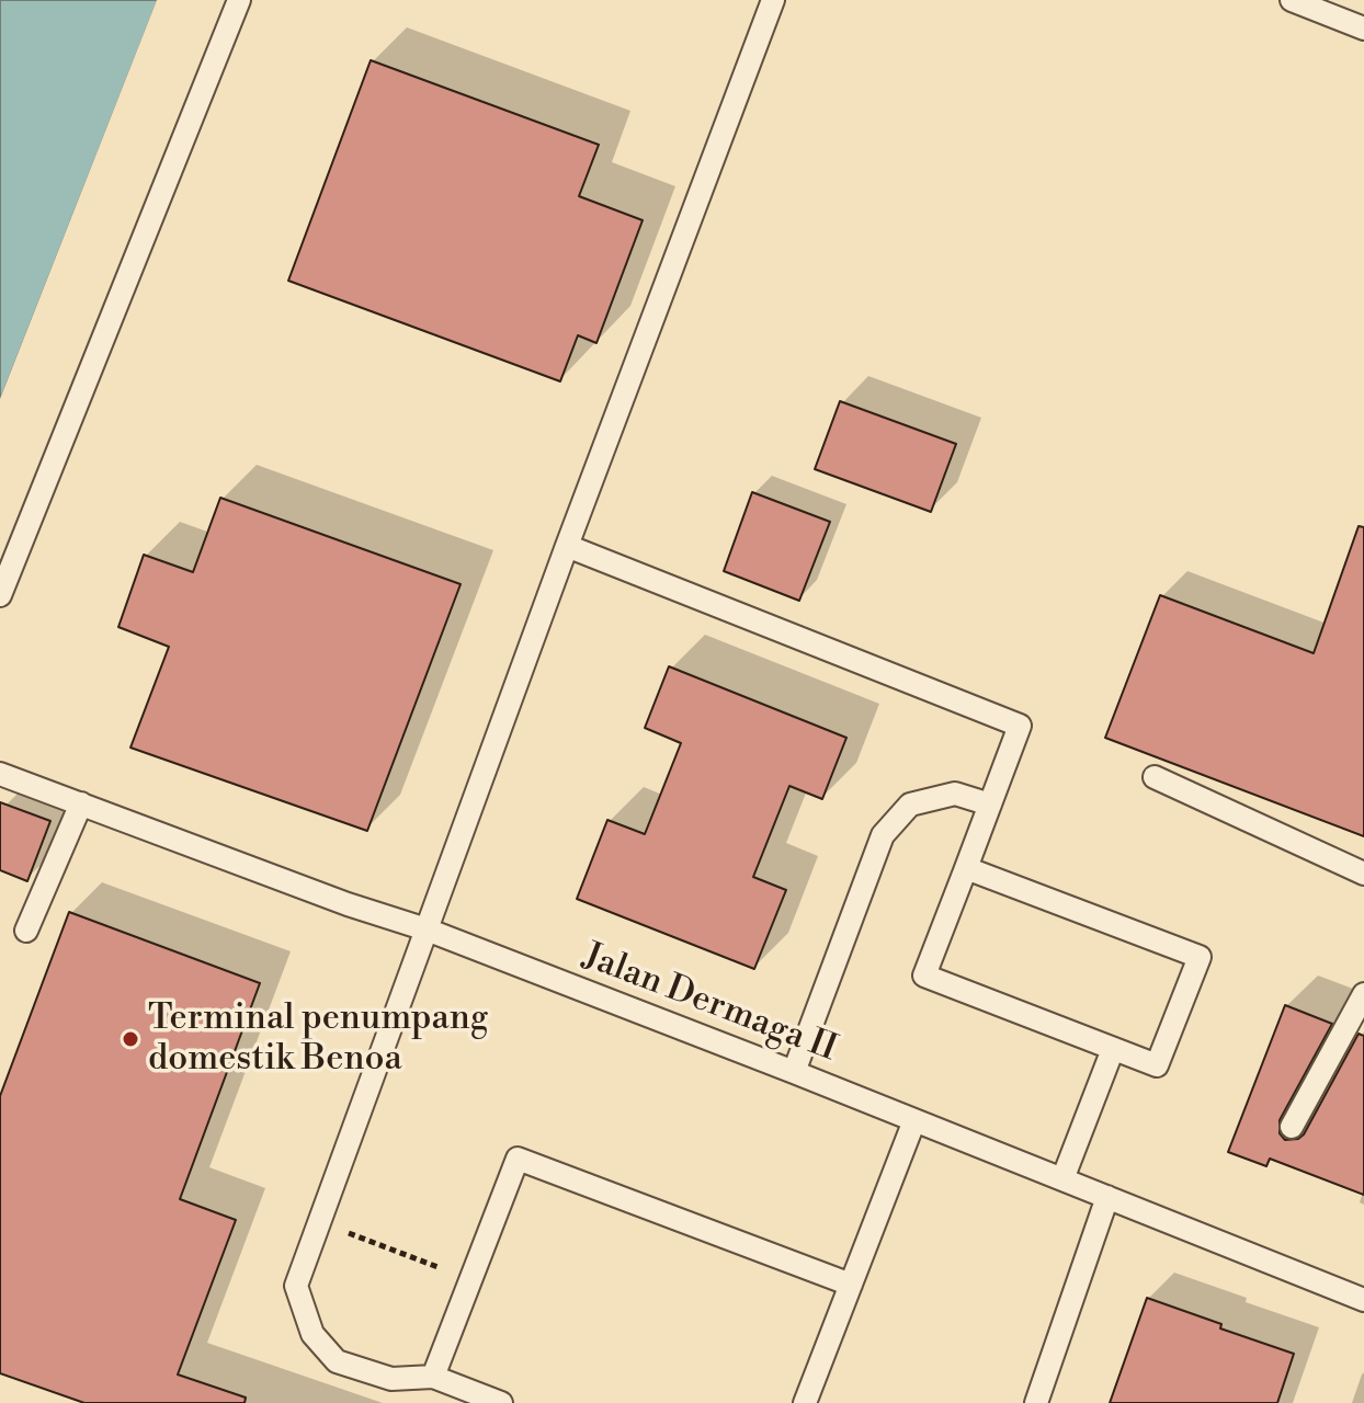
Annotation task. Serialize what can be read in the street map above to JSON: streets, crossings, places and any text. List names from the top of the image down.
{
  "streets": {
    "lane": ["Jalan Dermaga II"]
  },
  "places": ["Terminal penumpang domestik Benoa"]
}
